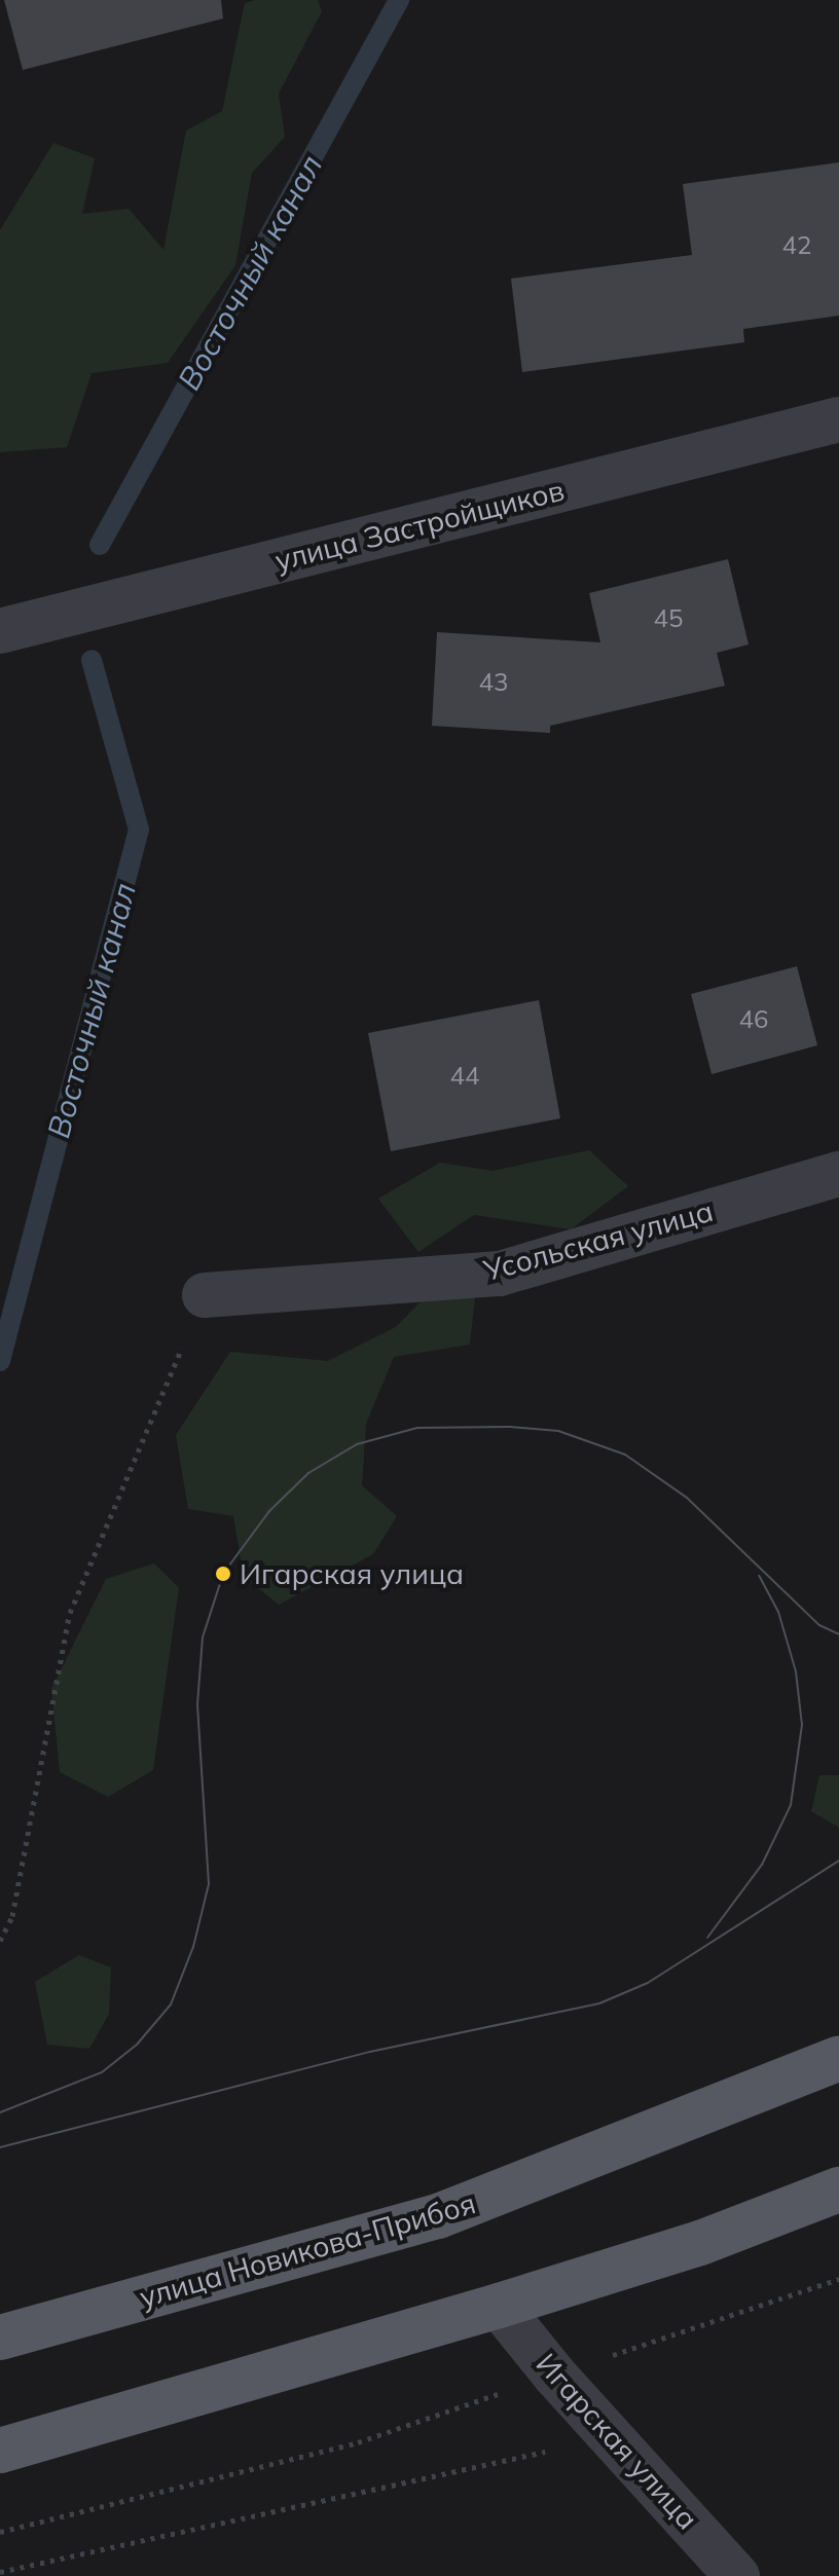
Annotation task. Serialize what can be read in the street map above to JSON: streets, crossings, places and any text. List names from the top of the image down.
{
  "streets": {
    "main road": ["улица Новикова-Прибоя"],
    "street": ["улица Застройщиков", "Усольская улица", "Игарская улица"]
  },
  "water": ["Восточный канал"],
  "places": ["Игарская улица"],
  "house_numbers": [
    "42",
    "45",
    "43",
    "46",
    "44"
  ]
}
